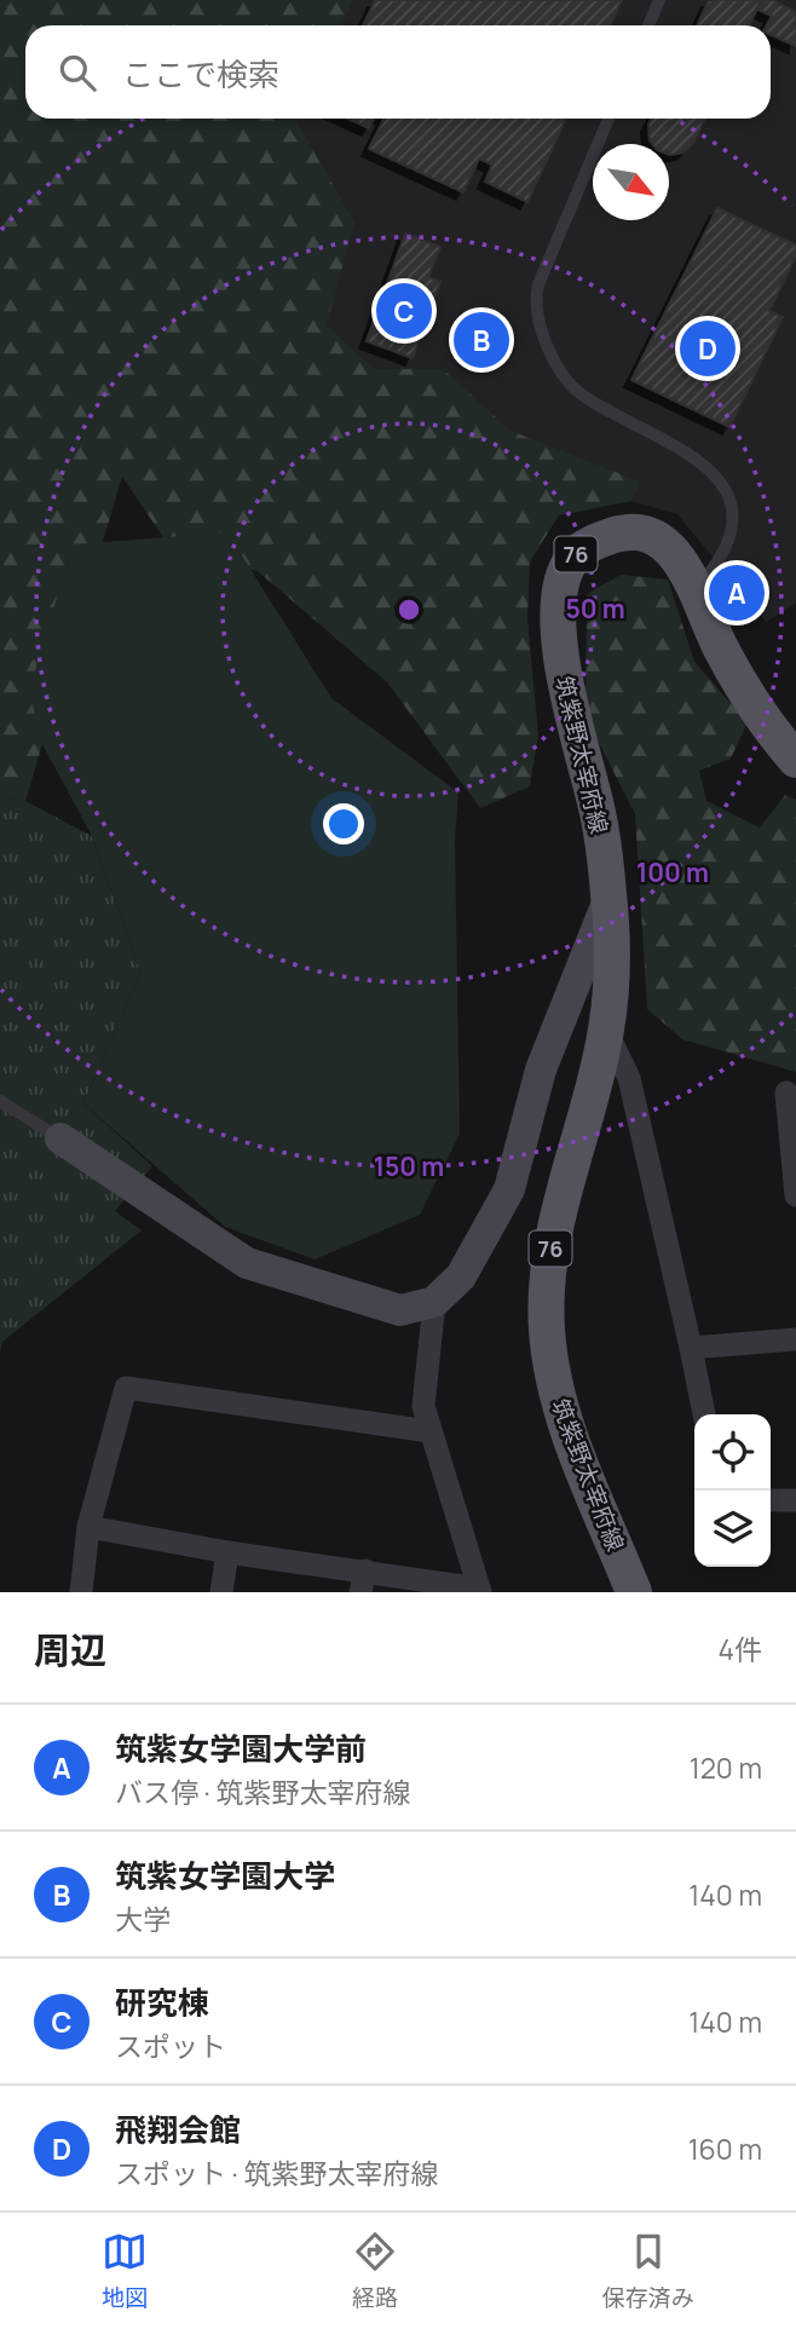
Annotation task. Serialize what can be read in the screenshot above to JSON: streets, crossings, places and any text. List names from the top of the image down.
{
  "streets": {
    "main road": ["76", "筑紫野太宰府線"]
  },
  "north": "bottom right",
  "page": {
    "search": "ここで検索",
    "pins": [
      "C",
      "B",
      "D",
      "A"
    ],
    "heading": ["周辺", "4件"],
    "list": [
      {
        "mark": "A",
        "name": "筑紫女学園大学前",
        "note": "バス停 · 筑紫野太宰府線",
        "value": "120 m"
      },
      {
        "mark": "B",
        "name": "筑紫女学園大学",
        "note": "大学",
        "value": "140 m"
      },
      {
        "mark": "C",
        "name": "研究棟",
        "note": "スポット",
        "value": "140 m"
      },
      {
        "mark": "D",
        "name": "飛翔会館",
        "note": "スポット · 筑紫野太宰府線",
        "value": "160 m"
      }
    ],
    "nav": ["地図", "経路", "保存済み"]
  },
  "rings": ["50 m", "100 m", "150 m"]
}
